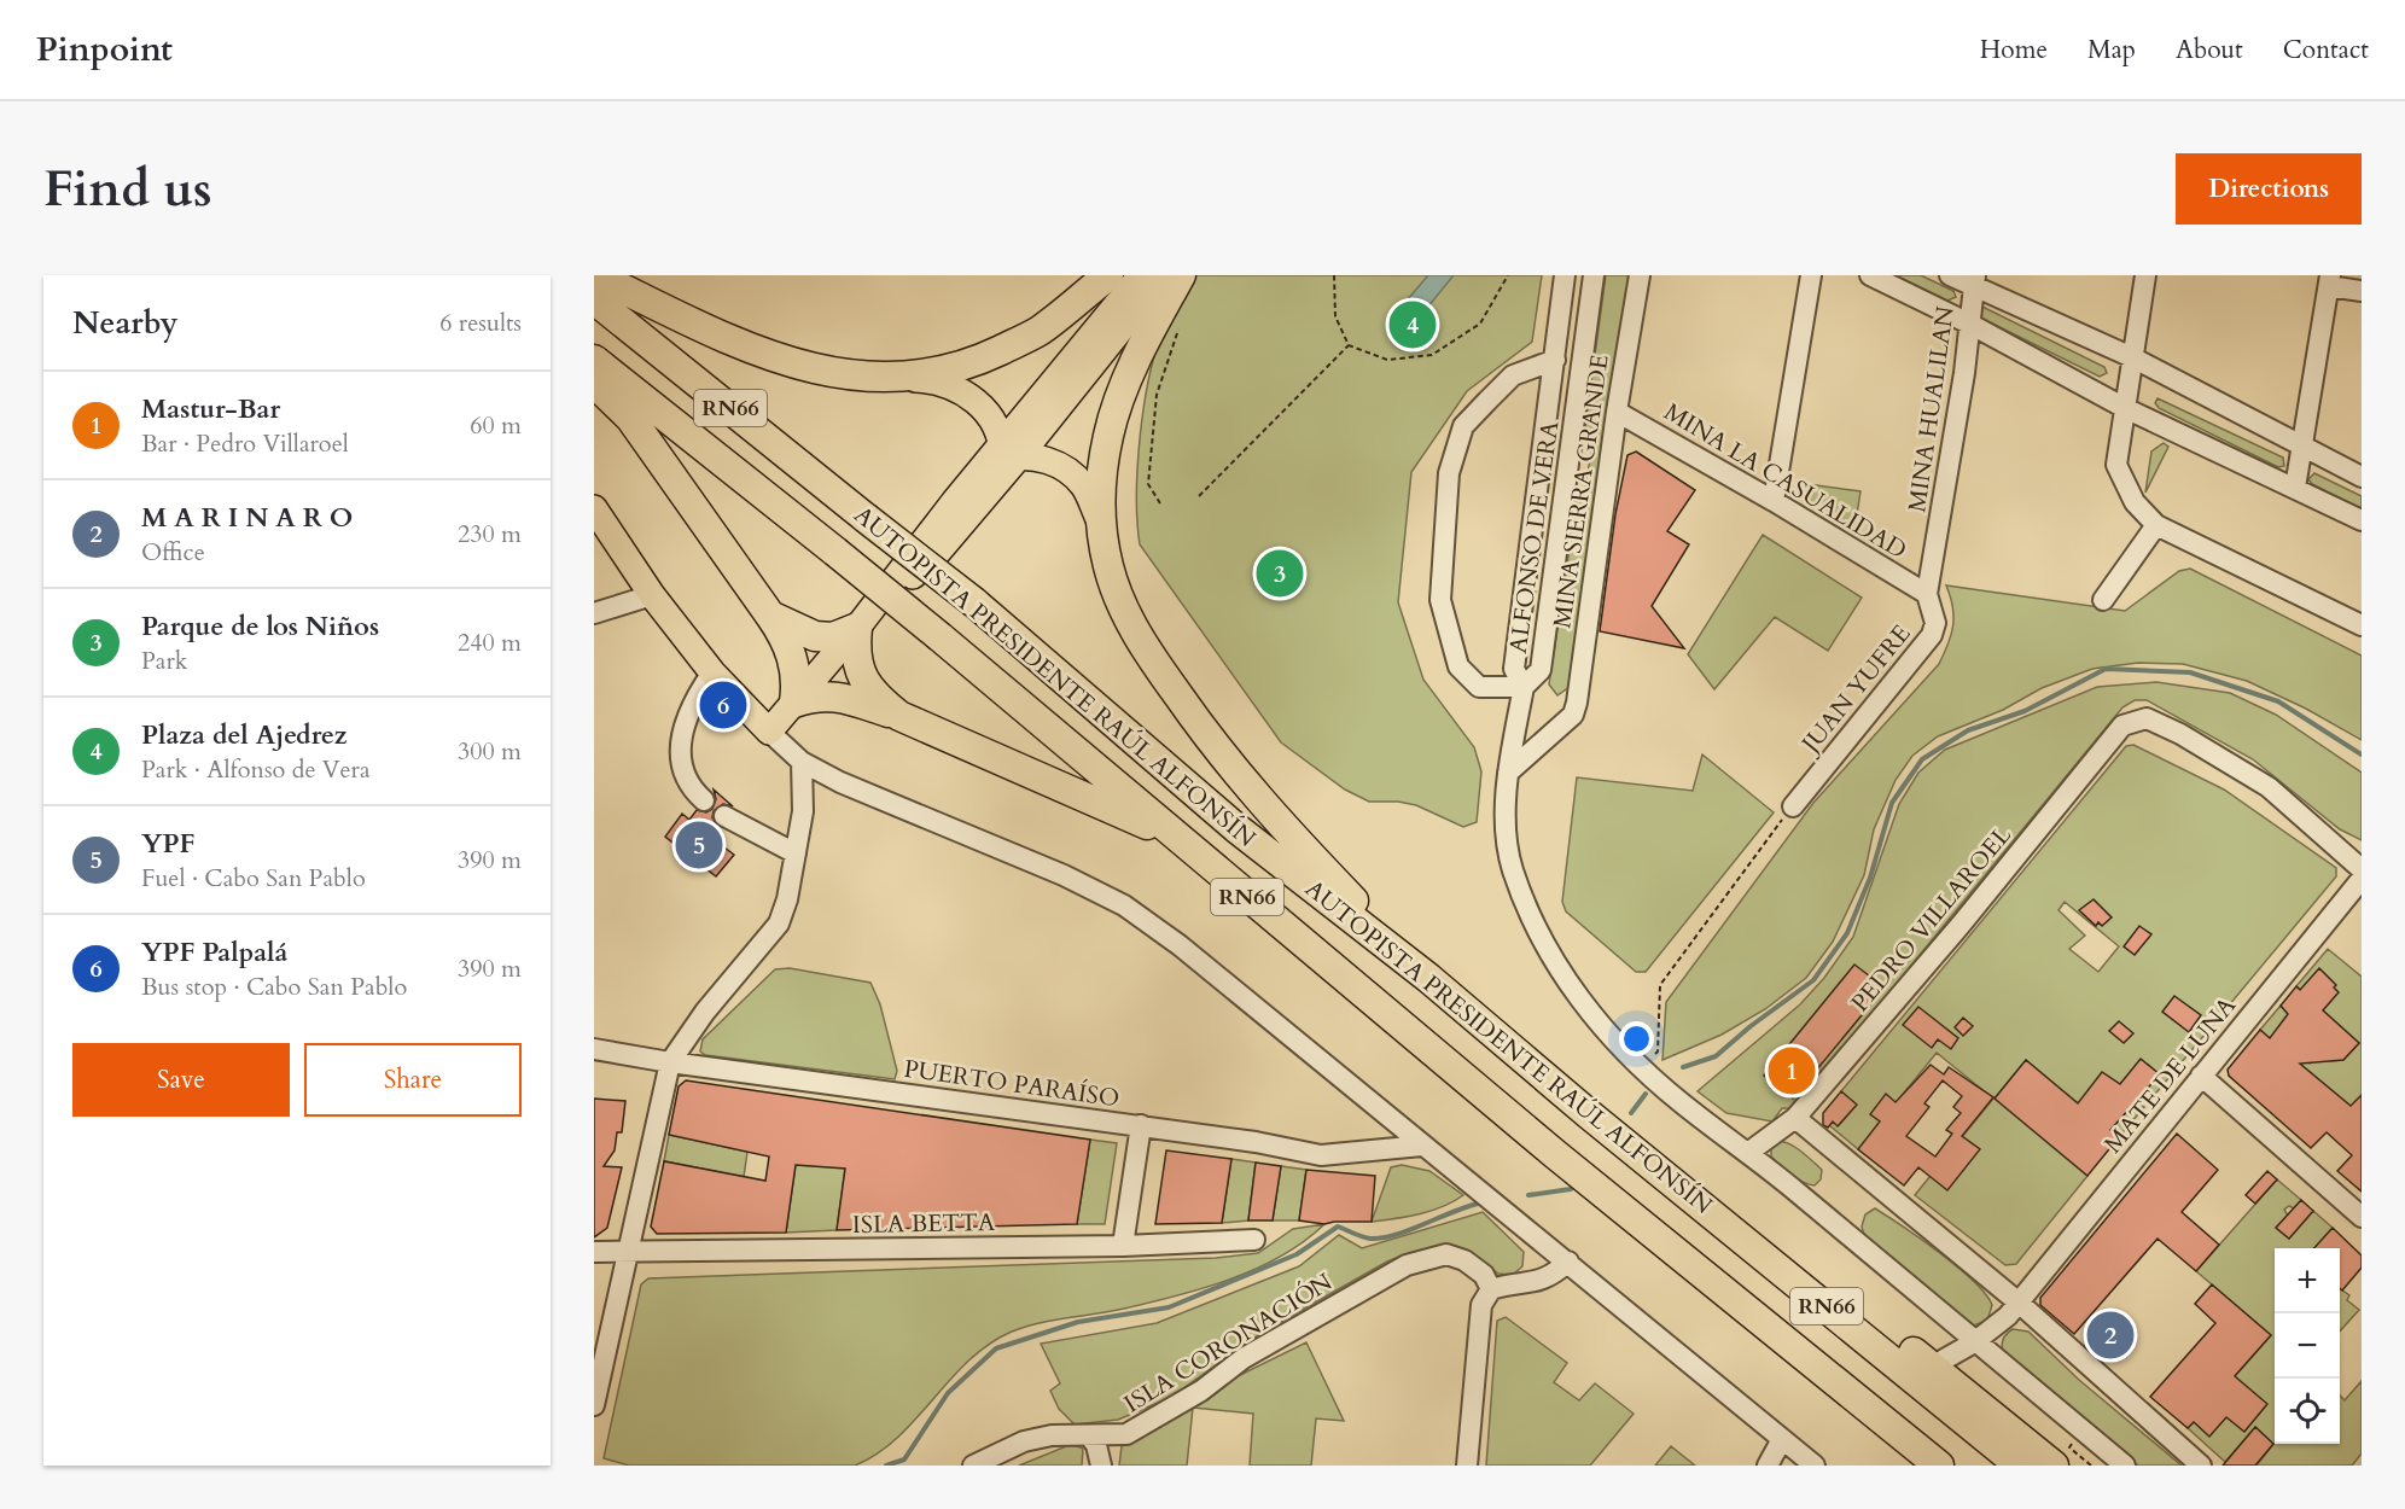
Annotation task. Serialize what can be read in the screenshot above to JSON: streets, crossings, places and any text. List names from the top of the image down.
{
  "streets": {
    "highway": ["RN66", "AUTOPISTA PRESIDENTE RAÚL ALFONSÍN"],
    "street": [
      "MINA HUALILAN",
      "MINA LA CASUALIDAD",
      "MINA SIERRA GRANDE",
      "ALFONSO DE VERA",
      "JUAN YUFRE",
      "PEDRO VILLAROEL",
      "MATE DE LUNA",
      "PUERTO PARAÍSO",
      "ISLA BETTA",
      "ISLA CORONACIÓN"
    ]
  },
  "crossings": [
    ["MINA HUALILAN", "MINA LA CASUALIDAD"],
    ["MINA HUALILAN", "JUAN YUFRE"],
    ["MINA LA CASUALIDAD", "MINA SIERRA GRANDE"],
    ["MINA LA CASUALIDAD", "JUAN YUFRE"]
  ],
  "page": {
    "header": "Pinpoint",
    "nav": [
      "Home",
      "Map",
      "About",
      "Contact"
    ],
    "buttons": [
      "Directions",
      ["Save", "Share"]
    ],
    "title": "Find us",
    "heading": ["Nearby", "6 results"],
    "pins": [
      "4",
      "3",
      "6",
      "5",
      "1",
      "2"
    ],
    "list": [
      {
        "mark": "1",
        "name": "Mastur-Bar",
        "note": "Bar · Pedro Villaroel",
        "value": "60 m"
      },
      {
        "mark": "2",
        "name": "M A R I N A R O",
        "note": "Office",
        "value": "230 m"
      },
      {
        "mark": "3",
        "name": "Parque de los Niños",
        "note": "Park",
        "value": "240 m"
      },
      {
        "mark": "4",
        "name": "Plaza del Ajedrez",
        "note": "Park · Alfonso de Vera",
        "value": "300 m"
      },
      {
        "mark": "5",
        "name": "YPF",
        "note": "Fuel · Cabo San Pablo",
        "value": "390 m"
      },
      {
        "mark": "6",
        "name": "YPF Palpalá",
        "note": "Bus stop · Cabo San Pablo",
        "value": "390 m"
      }
    ],
    "map_buttons": ["+", "−"]
  }
}
